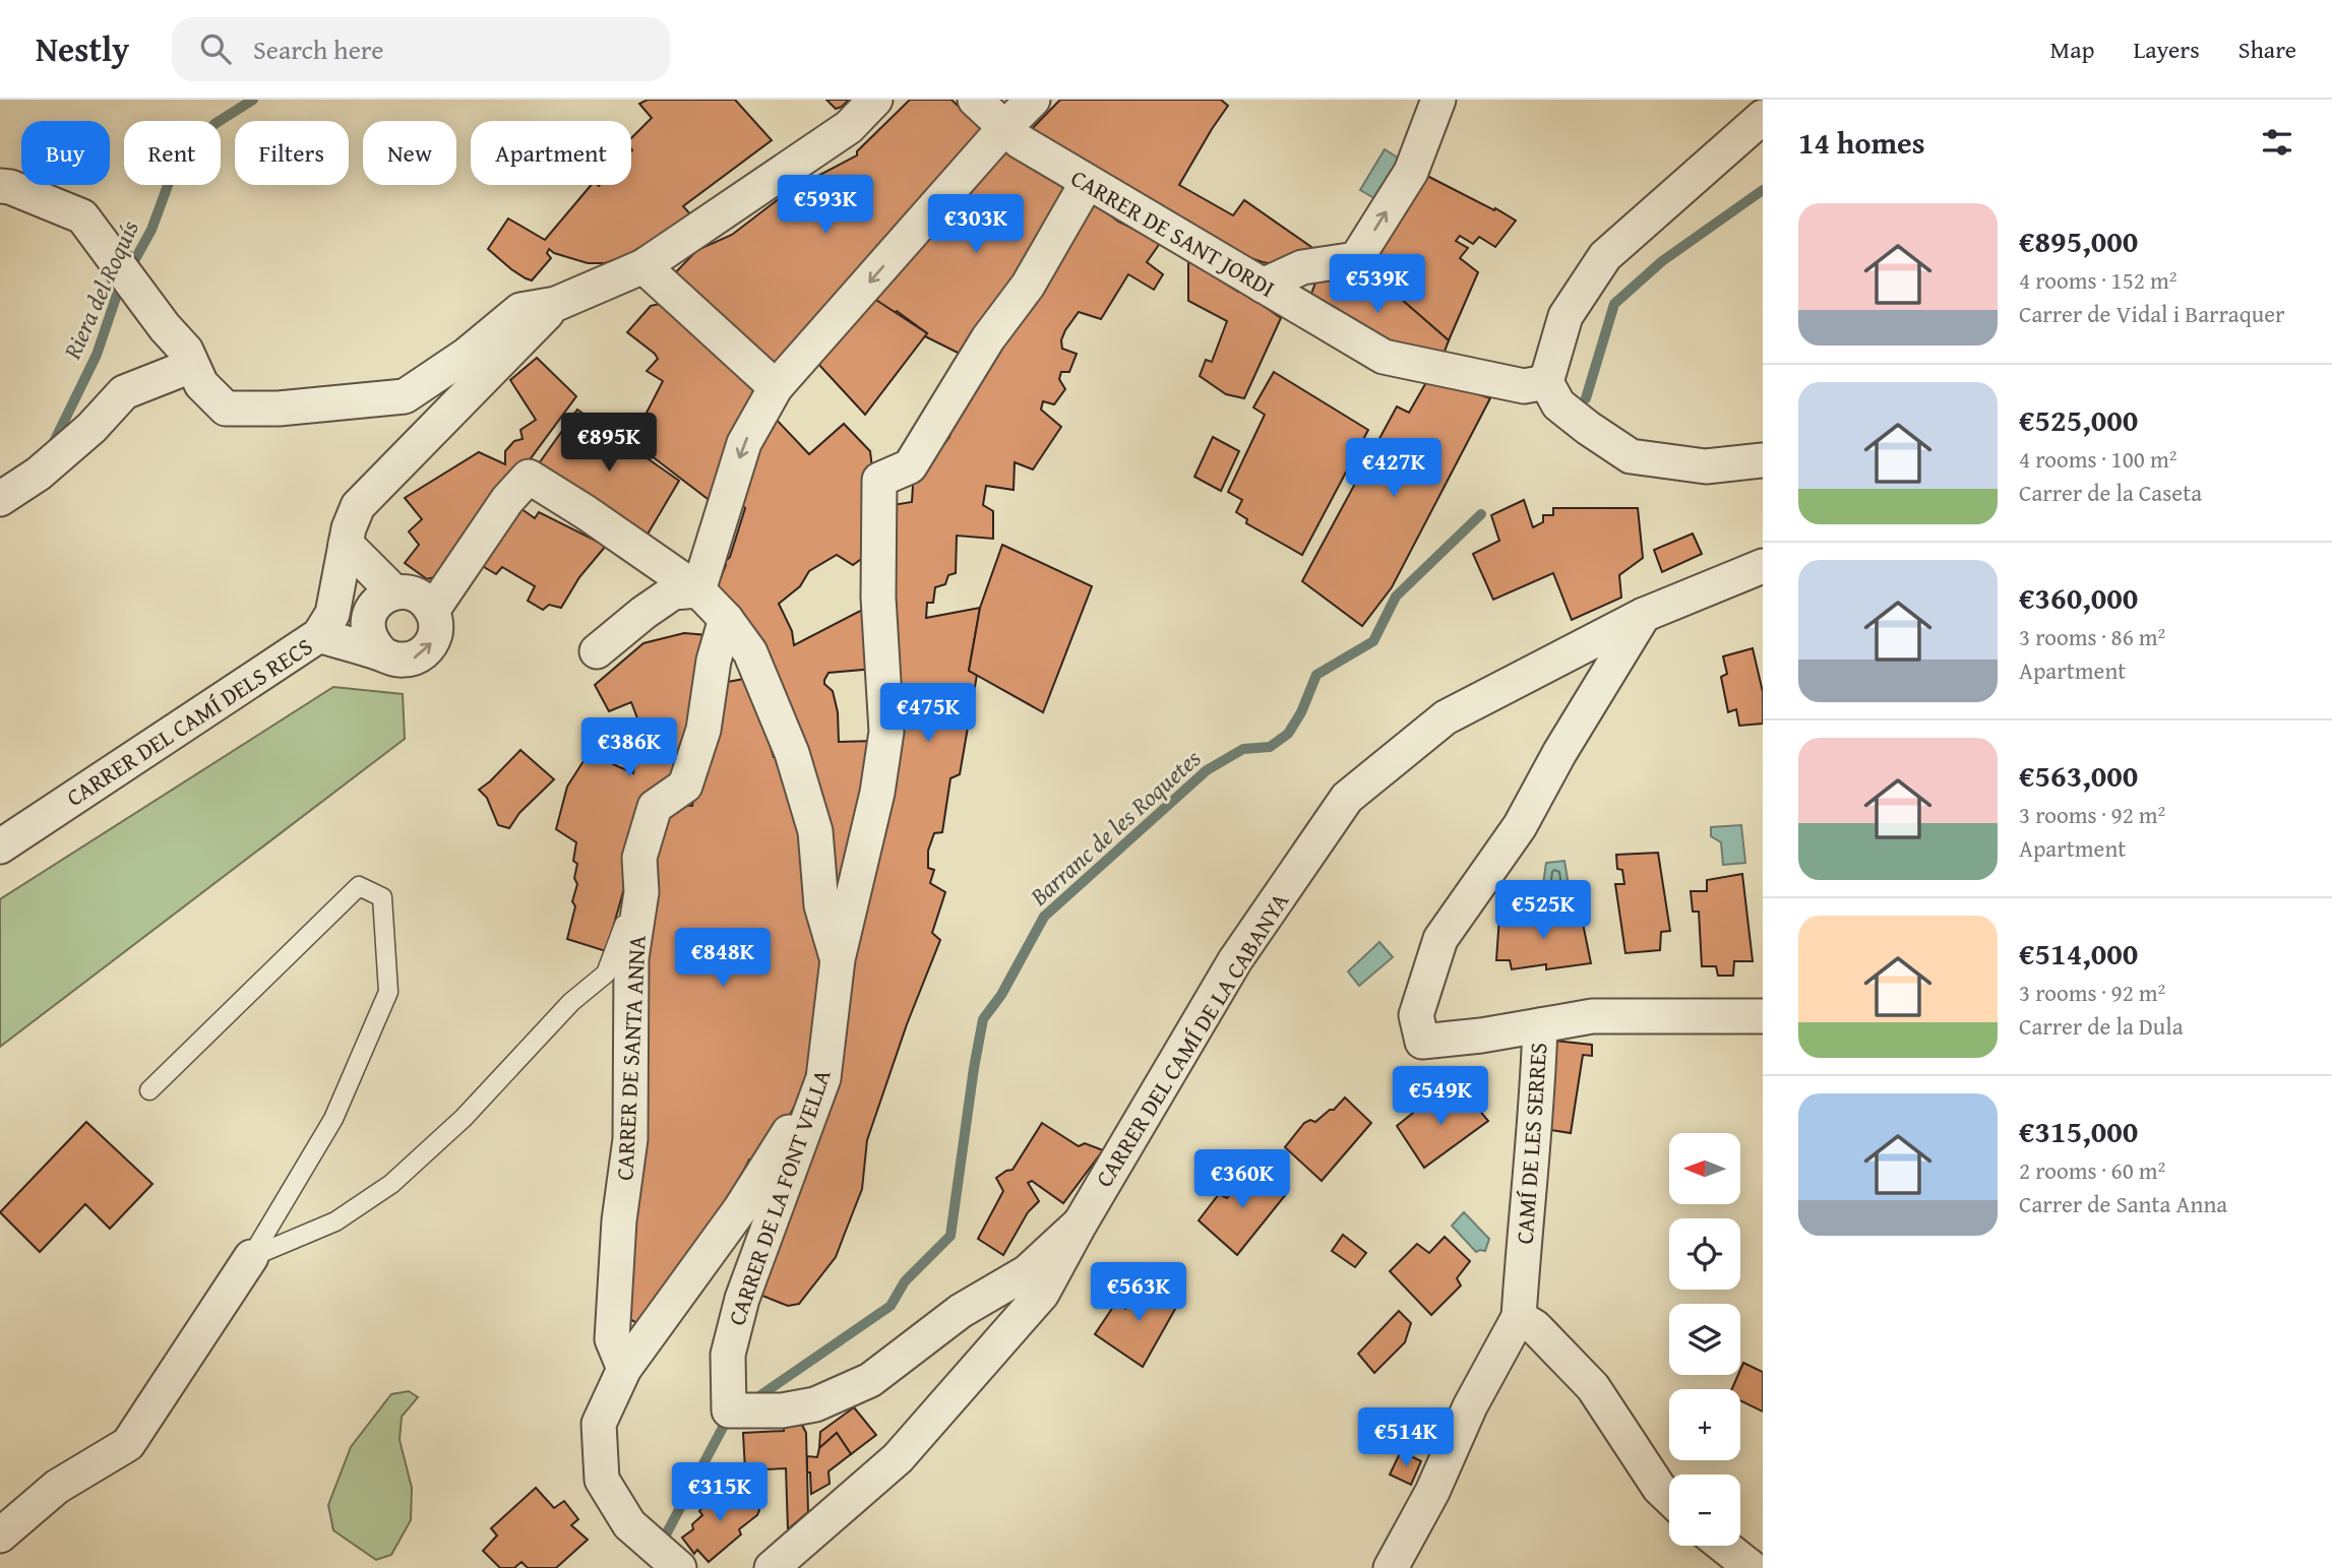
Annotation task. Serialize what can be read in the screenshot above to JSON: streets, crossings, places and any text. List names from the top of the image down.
{
  "streets": {
    "street": [
      "CARRER DE SANT JORDI",
      "CARRER DEL CAMÍ DELS RECS",
      "CARRER DEL CAMÍ DE LA CABANYA",
      "CARRER DE SANTA ANNA",
      "CAMÍ DE LES SERRES",
      "CARRER DE LA FONT VELLA"
    ]
  },
  "crossings": [
    ["CARRER DE SANT JORDI", "CARRER DE LA FONT VELLA"],
    ["CARRER DEL CAMÍ DE LA CABANYA", "CAMÍ DE LES SERRES"],
    ["CARRER DEL CAMÍ DE LA CABANYA", "CARRER DE LA FONT VELLA"]
  ],
  "water": ["Riera del Roquís", "Barranc de les Roquetes"],
  "north": "left",
  "page": {
    "header": "Nestly",
    "search": "Search here",
    "nav": ["Map", "Layers", "Share"],
    "heading": "14 homes",
    "chip": [
      "Buy",
      "Rent",
      "Filters",
      "New",
      "Apartment"
    ],
    "price": [
      "€593K",
      "€303K",
      "€539K",
      "€895K",
      "€427K",
      "€475K",
      "€386K",
      "€525K",
      "€848K",
      "€549K",
      "€360K",
      "€563K",
      "€514K",
      "€315K"
    ],
    "list": [
      {
        "name": "€895,000",
        "note": "4 rooms · 152 m² · Carrer de Vidal i Barraquer"
      },
      {
        "name": "€525,000",
        "note": "4 rooms · 100 m² · Carrer de la Caseta"
      },
      {
        "name": "€360,000",
        "note": "3 rooms · 86 m² · Apartment"
      },
      {
        "name": "€563,000",
        "note": "3 rooms · 92 m² · Apartment"
      },
      {
        "name": "€514,000",
        "note": "3 rooms · 92 m² · Carrer de la Dula"
      },
      {
        "name": "€315,000",
        "note": "2 rooms · 60 m² · Carrer de Santa Anna"
      }
    ],
    "map_buttons": ["+", "−"]
  }
}
